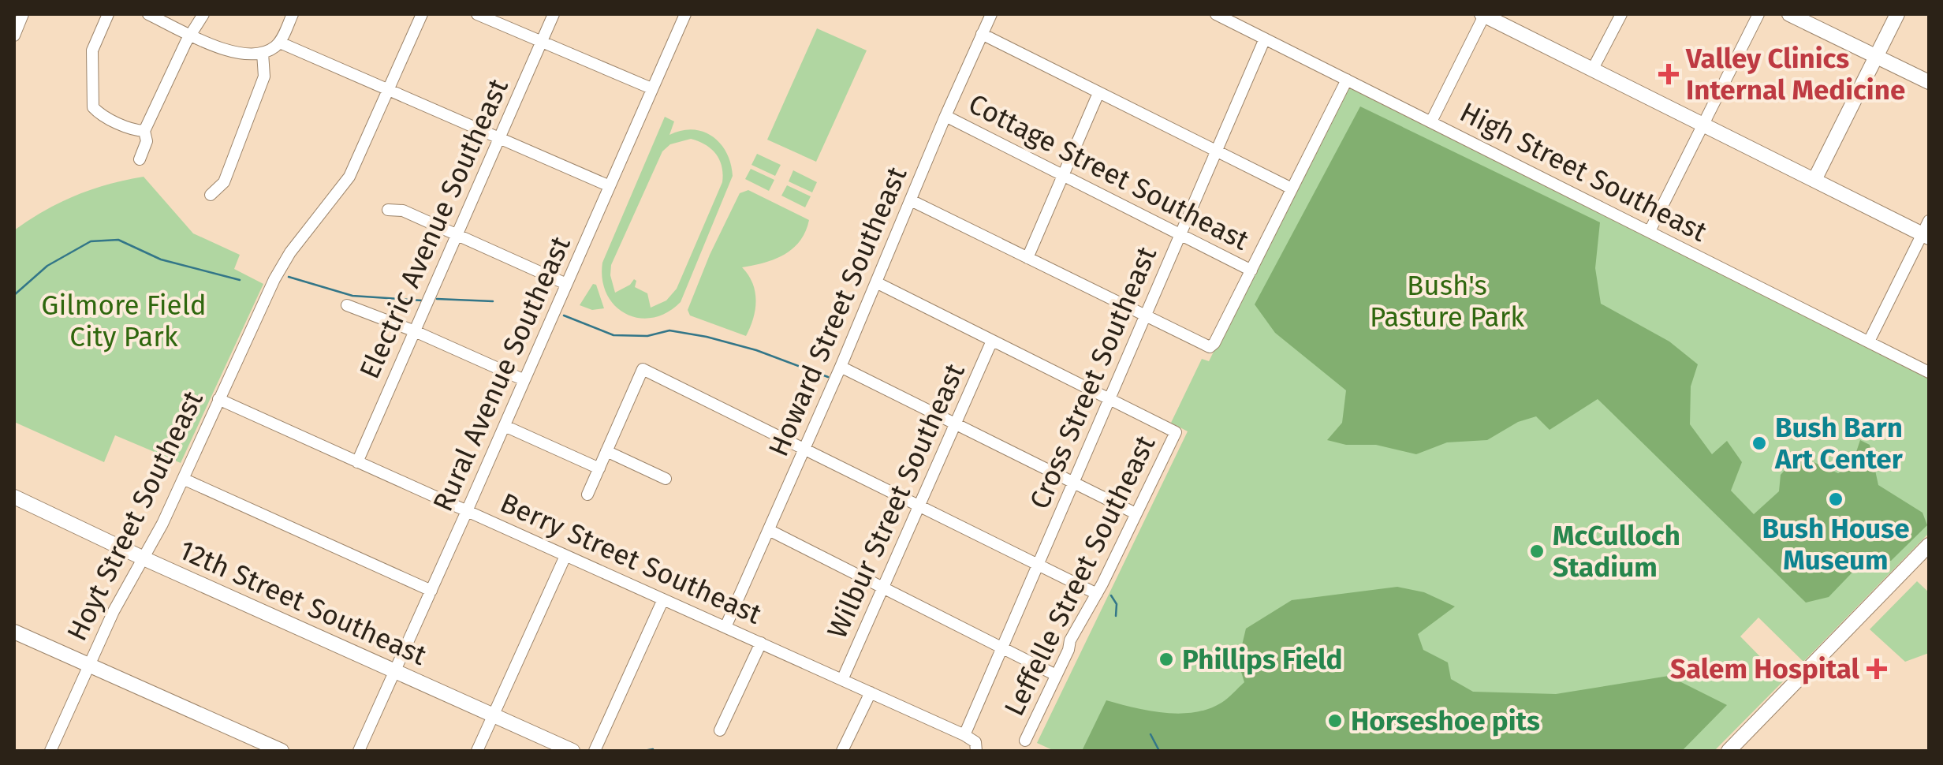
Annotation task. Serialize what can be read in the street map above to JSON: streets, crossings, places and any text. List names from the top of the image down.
{
  "streets": {
    "main road": ["12th Street Southeast"],
    "street": [
      "Cottage Street Southeast",
      "High Street Southeast",
      "Electric Avenue Southeast",
      "Howard Street Southeast",
      "Rural Avenue Southeast",
      "Cross Street Southeast",
      "Wilbur Street Southeast",
      "Hoyt Street Southeast",
      "Berry Street Southeast",
      "Leffelle Street Southeast"
    ]
  },
  "crossings": [
    ["Cottage Street Southeast", "Howard Street Southeast"],
    ["Cottage Street Southeast", "Cross Street Southeast"],
    ["High Street Southeast", "Cross Street Southeast"],
    ["Electric Avenue Southeast", "Berry Street Southeast"],
    ["Howard Street Southeast", "Berry Street Southeast"],
    ["Rural Avenue Southeast", "Berry Street Southeast"],
    ["Rural Avenue Southeast", "12th Street Southeast"],
    ["Cross Street Southeast", "Berry Street Southeast"],
    ["Cross Street Southeast", "Leffelle Street Southeast"],
    ["Wilbur Street Southeast", "Berry Street Southeast"],
    ["Hoyt Street Southeast", "Berry Street Southeast"],
    ["Hoyt Street Southeast", "12th Street Southeast"]
  ],
  "parks": ["Bush's Pasture Park", "Gilmore Field City Park"],
  "places": {
    "health": ["Valley Clinics Internal Medicine", "Salem Hospital"],
    "other": [
      "Bush Barn Art Center",
      "Bush House Museum",
      "McCulloch Stadium",
      "Phillips Field",
      "Horseshoe pits"
    ]
  }
}
